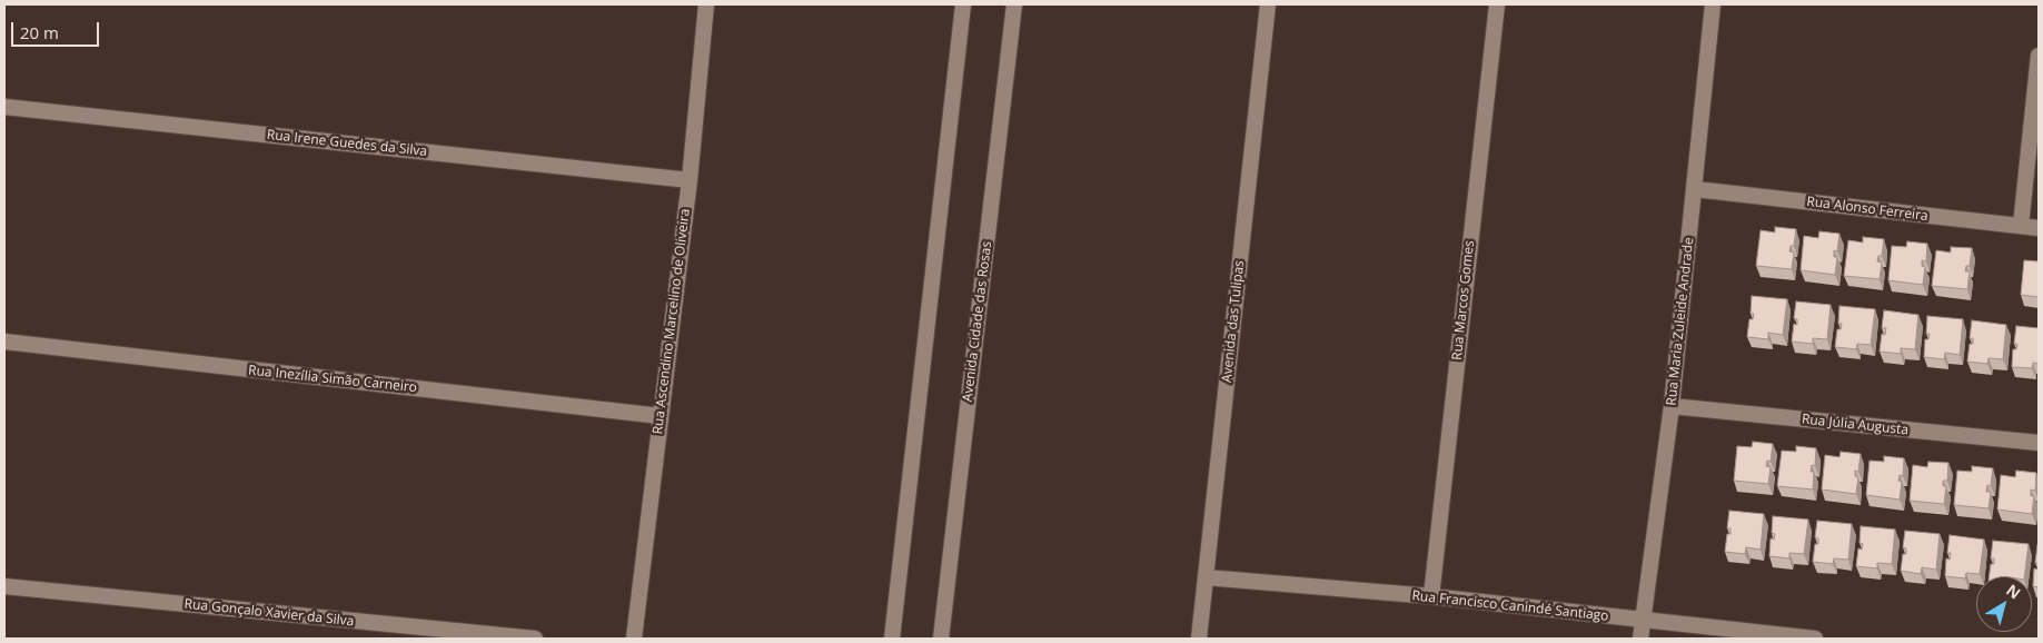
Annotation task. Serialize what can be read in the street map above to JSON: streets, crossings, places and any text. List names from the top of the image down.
{
  "streets": {
    "street": [
      "Rua Irene Guedes da Silva",
      "Rua Alonso Ferreira",
      "Rua Marcos Gomes",
      "Rua Ascendino Marcelino de Oliveira",
      "Avenida Cidade das Rosas",
      "Avenida das Tulipas",
      "Rua Maria Zuleide Andrade",
      "Rua Inezília Simão Carneiro",
      "Rua Júlia Augusta",
      "Rua Francisco Canindé Santiago",
      "Rua Gonçalo Xavier da Silva"
    ]
  },
  "crossings": [
    ["Rua Irene Guedes da Silva", "Rua Ascendino Marcelino de Oliveira"],
    ["Rua Alonso Ferreira", "Rua Maria Zuleide Andrade"],
    ["Rua Marcos Gomes", "Rua Francisco Canindé Santiago"],
    ["Rua Ascendino Marcelino de Oliveira", "Rua Inezília Simão Carneiro"],
    ["Avenida das Tulipas", "Rua Francisco Canindé Santiago"],
    ["Rua Maria Zuleide Andrade", "Rua Júlia Augusta"],
    ["Rua Maria Zuleide Andrade", "Rua Francisco Canindé Santiago"]
  ],
  "scale_bar": "20 m",
  "north": "top right"
}
